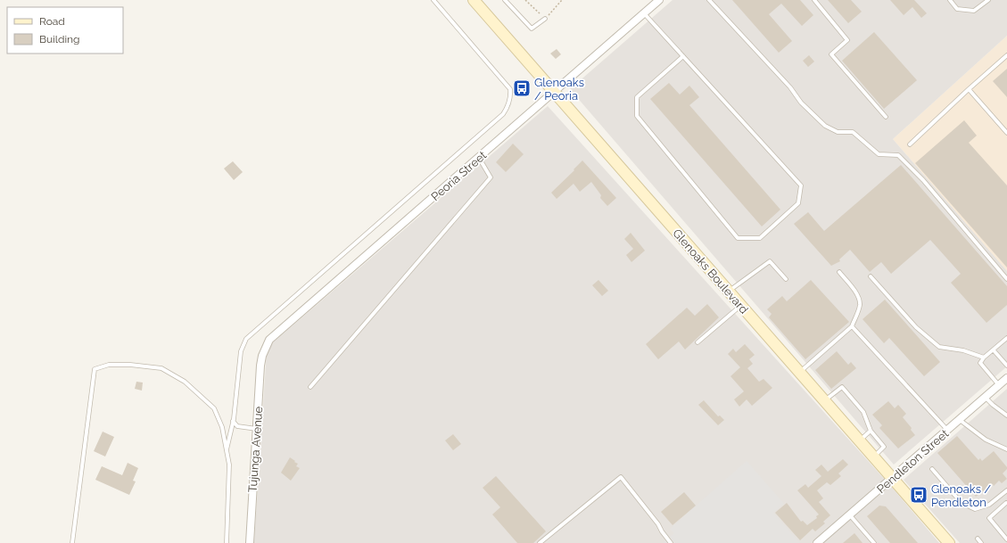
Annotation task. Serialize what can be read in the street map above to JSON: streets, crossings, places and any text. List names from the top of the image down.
{
  "streets": {
    "main road": ["Glenoaks Boulevard"],
    "street": ["Peoria Street", "Tujunga Avenue", "Pendleton Street"]
  },
  "crossings": [
    ["Peoria Street", "Glenoaks Boulevard"],
    ["Peoria Street", "Tujunga Avenue"],
    ["Glenoaks Boulevard", "Pendleton Street"]
  ],
  "places": {
    "bus stop": ["Glenoaks / Peoria", "Glenoaks / Pendleton"]
  },
  "legend": ["Road", "Building"]
}
